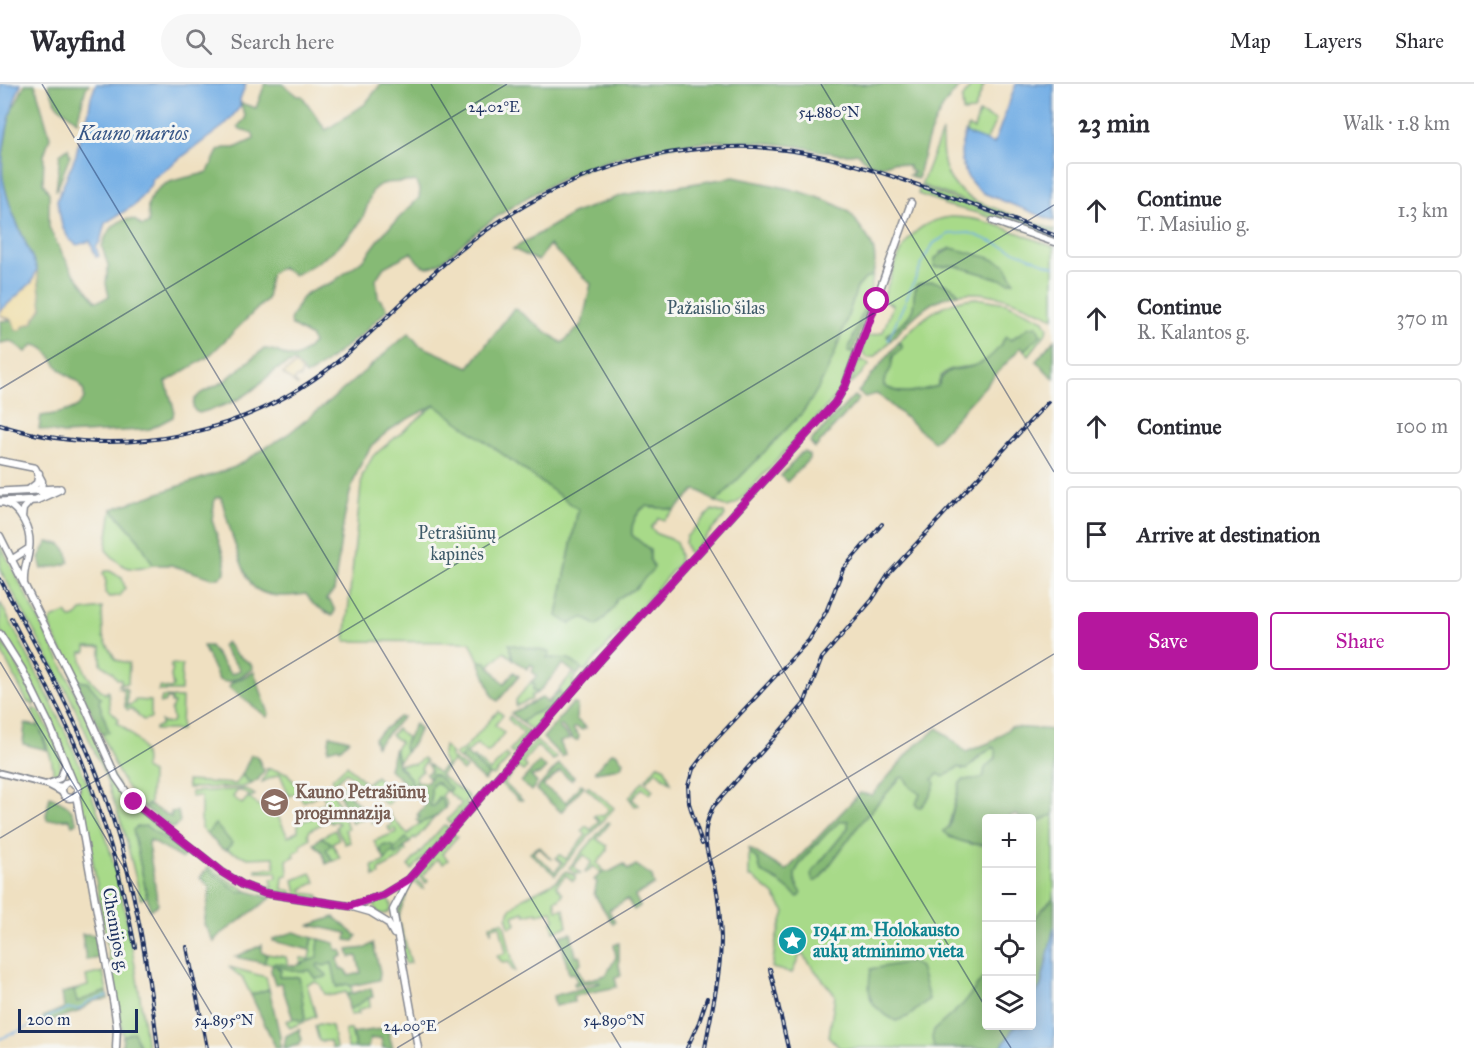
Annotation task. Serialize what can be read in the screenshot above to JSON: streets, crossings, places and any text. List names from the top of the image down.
{
  "streets": {
    "main road": ["Chemijos g."]
  },
  "water": ["Kauno marios"],
  "parks": ["Pažaislio šilas", "Petrašiūnų kapinės"],
  "places": {
    "school or university": ["Kauno Petrašiūnų progimnazija"],
    "place": ["1941 m. Holokausto aukų atminimo vieta"]
  },
  "scale_bar": "200 m",
  "page": {
    "header": "Wayfind",
    "search": "Search here",
    "nav": ["Map", "Layers", "Share"],
    "heading": ["23 min", "Walk · 1.8 km"],
    "list": [
      ["Continue", "T. Masiulio g.", "1.3 km"],
      ["Continue", "R. Kalantos g.", "370 m"],
      ["Continue", "100 m"],
      "Arrive at destination"
    ],
    "buttons": ["Save", "Share"],
    "map_buttons": ["+", "−"],
    "scale": "200 m"
  },
  "coordinates": [
    "24.02°E",
    "54.880°N",
    "54.895°N",
    "54.890°N",
    "24.00°E"
  ]
}
